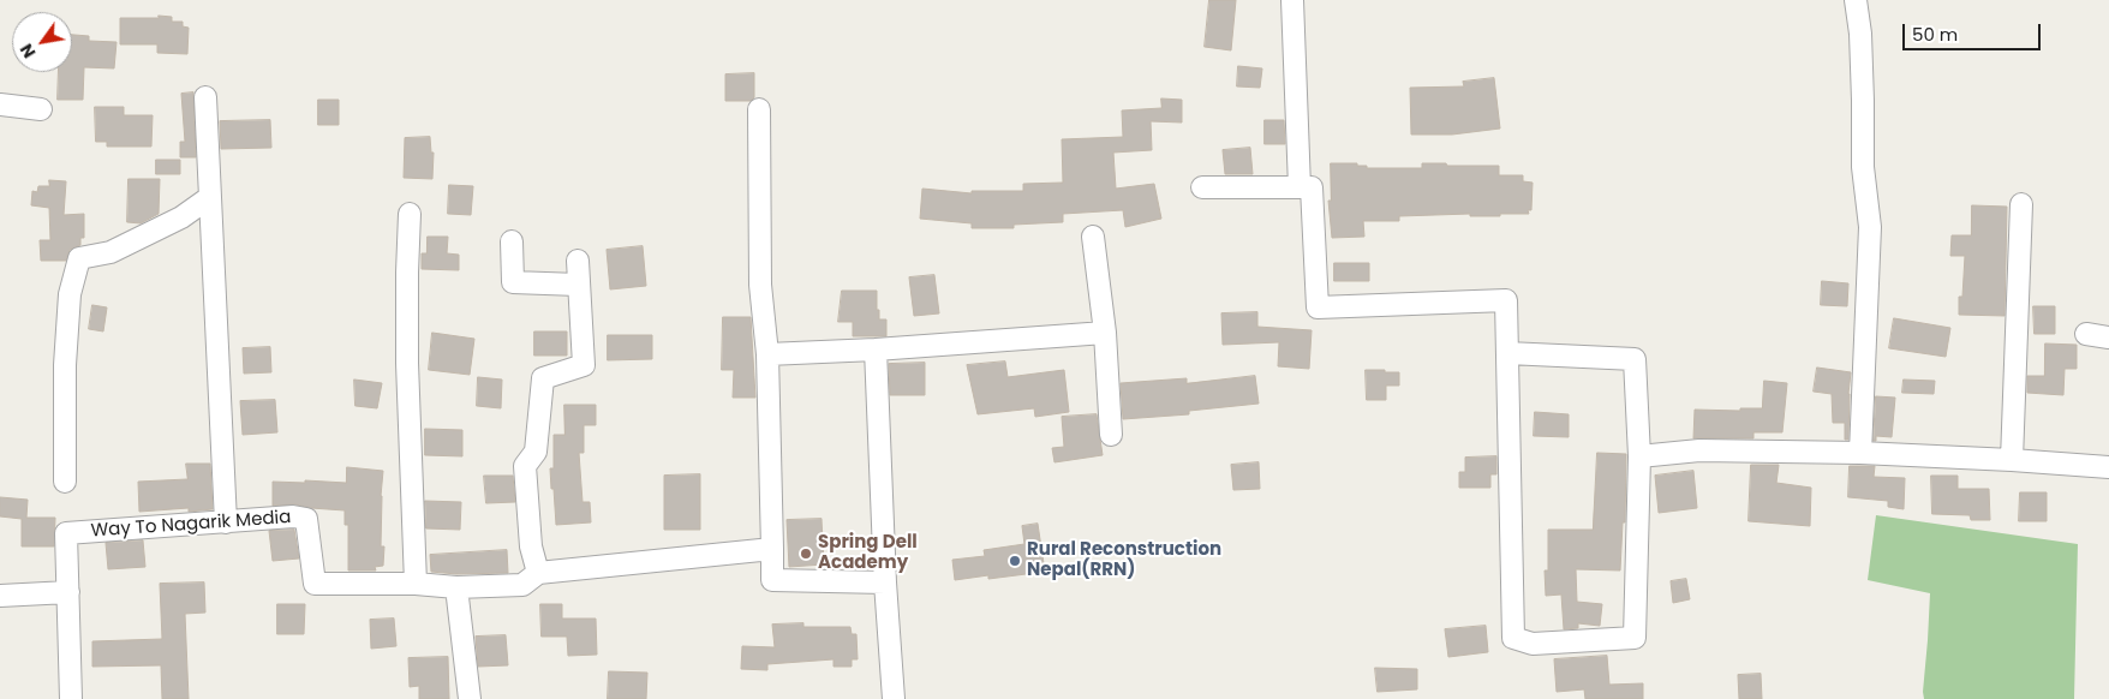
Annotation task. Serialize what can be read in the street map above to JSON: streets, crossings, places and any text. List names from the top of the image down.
{
  "streets": {
    "street": ["Way To Nagarik Media"]
  },
  "places": ["Spring Dell Academy", "Rural Reconstruction Nepal(RRN)"],
  "scale_bar": "50 m",
  "north": "bottom left"
}
